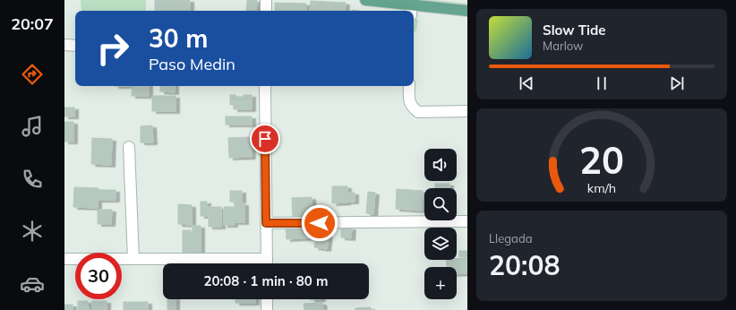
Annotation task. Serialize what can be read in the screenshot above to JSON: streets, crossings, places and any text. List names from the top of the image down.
{
  "page": {
    "tabs": "20:07",
    "turn": ["30 m", "Paso Medin"],
    "song": ["Slow Tide", "Marlow"],
    "map_buttons": "+",
    "tile": ["Llegada", "20:08"],
    "limit": "30",
    "trip": "20:08 · 1 min · 80 m",
    "gauge": ["20", "km/h"]
  }
}
